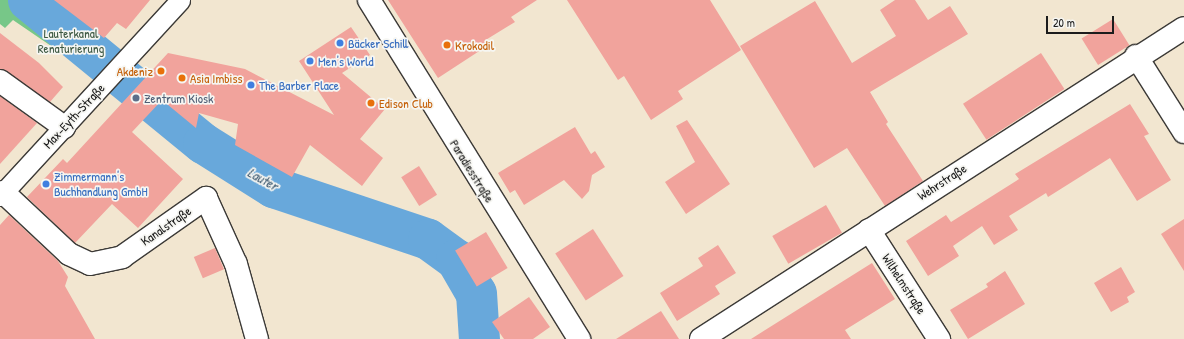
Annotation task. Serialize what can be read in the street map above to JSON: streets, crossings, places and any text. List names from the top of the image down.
{
  "streets": {
    "street": [
      "Max-Eyth-Straße",
      "Paradiesstraße",
      "Wehrstraße",
      "Kanalstraße",
      "Wilhelmstraße"
    ]
  },
  "crossings": [
    ["Max-Eyth-Straße", "Kanalstraße"],
    ["Wehrstraße", "Wilhelmstraße"]
  ],
  "water": ["Lauter"],
  "parks": ["Lauterkanal Renaturierung"],
  "places": [
    "Bäcker Schill",
    "Krokodil",
    "Men's World",
    "Akdeniz",
    "Asia Imbiss",
    "The Barber Place",
    "Zentrum Kiosk",
    "Edison Club",
    "Zimmermann's Buchhandlung GmbH"
  ],
  "scale_bar": "20 m"
}
